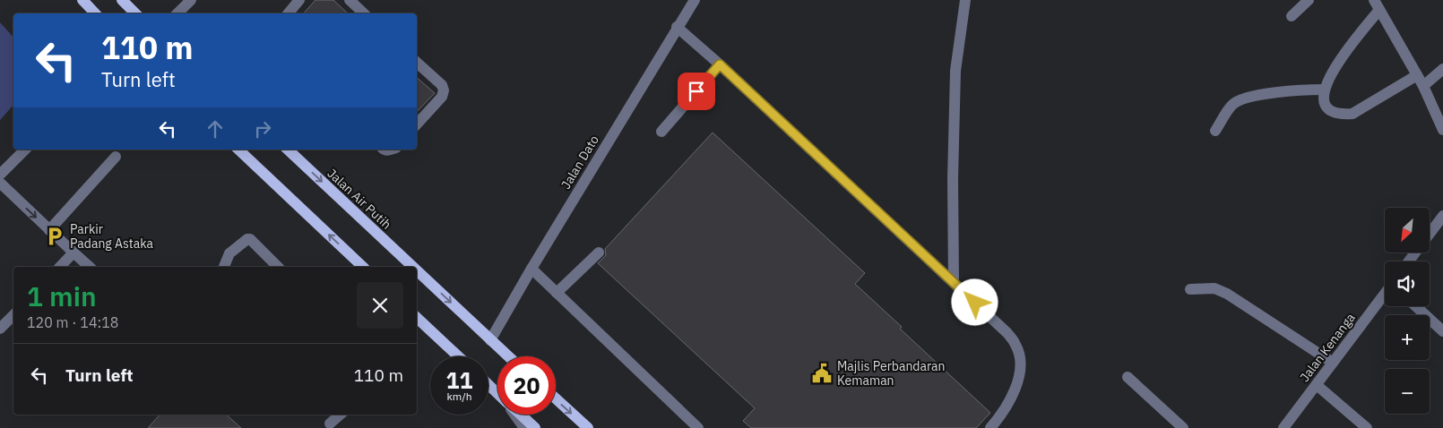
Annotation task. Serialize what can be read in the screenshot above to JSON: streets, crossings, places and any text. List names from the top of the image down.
{
  "streets": {
    "main road": ["Jalan Air Putih"],
    "street": ["Jalan Dato", "Jalan Kenanga"]
  },
  "crossings": [
    ["Jalan Dato", "Jalan Air Putih"]
  ],
  "places": {
    "parking": ["Parkir Padang Astaka"],
    "public building": ["Majlis Perbandaran Kemaman"]
  },
  "north": "bottom left",
  "page": {
    "turn": ["110 m", "Turn left"],
    "map_buttons": ["+", "−"],
    "heading": ["1 min", "120 m · 14:18"],
    "list": [
      {
        "name": "Turn left",
        "value": "110 m"
      }
    ],
    "speed": "11 km/h",
    "limit": "20"
  }
}
